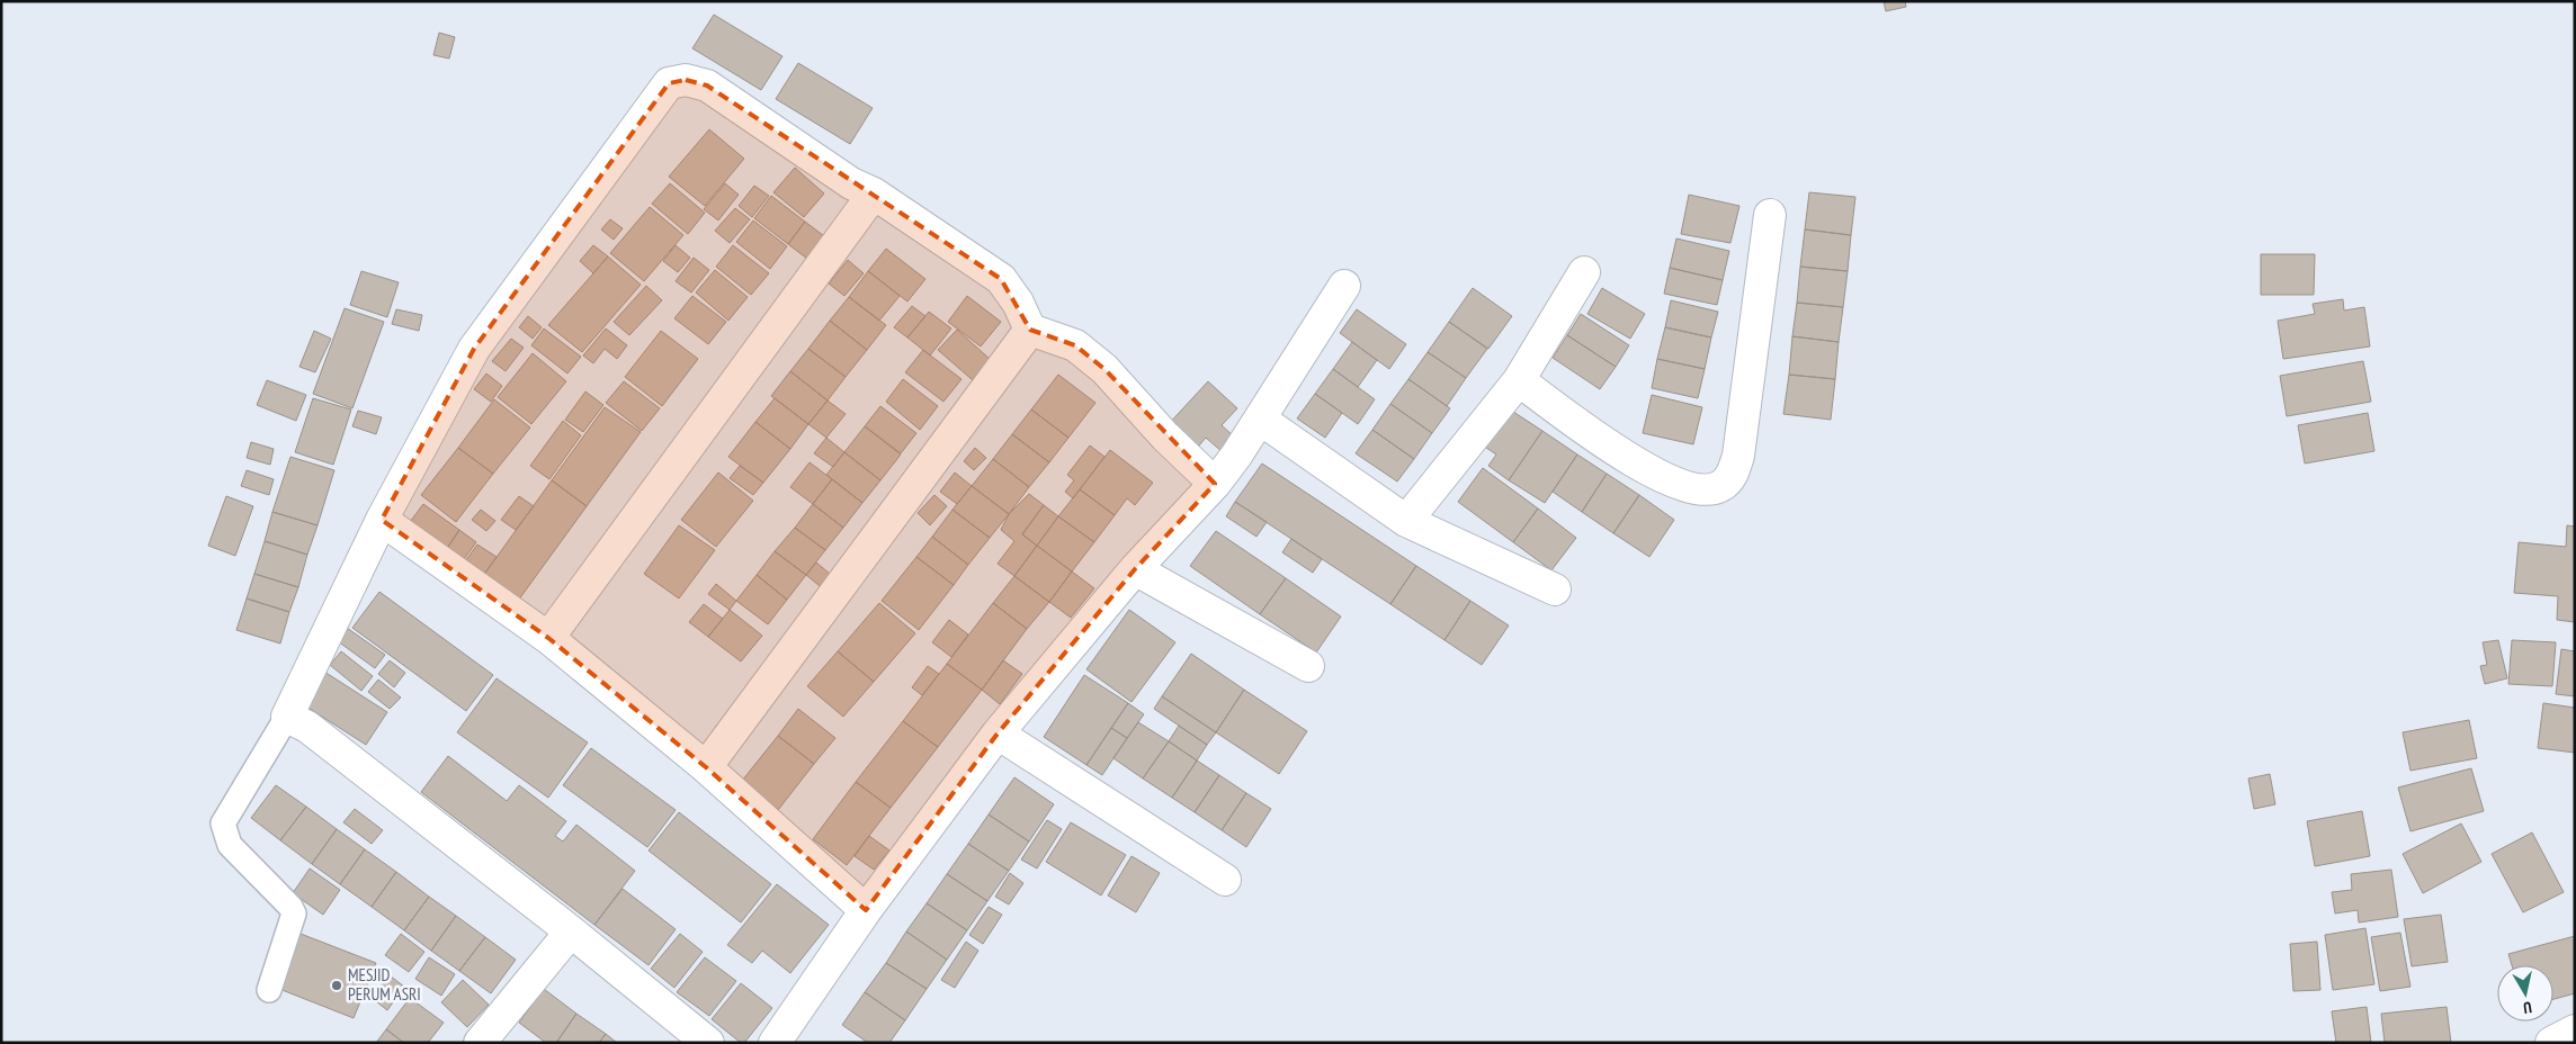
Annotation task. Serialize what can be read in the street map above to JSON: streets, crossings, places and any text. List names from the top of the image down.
{
  "places": ["MESJID PERUM ASRI"],
  "north": "bottom"
}
